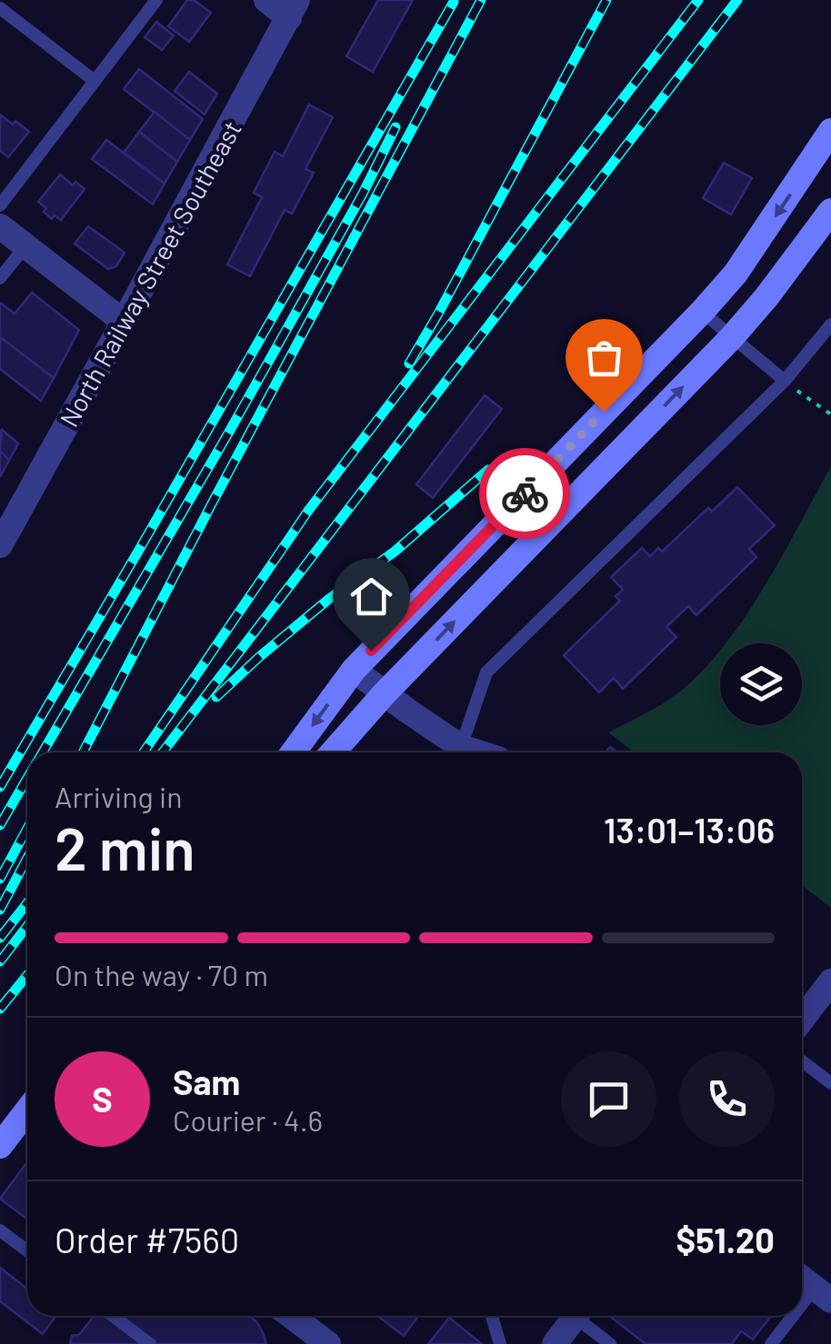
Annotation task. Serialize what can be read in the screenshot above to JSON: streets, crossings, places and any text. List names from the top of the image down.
{
  "streets": {
    "street": ["North Railway Street Southeast"]
  },
  "page": {
    "heading": ["2 min", "Arriving in", "13:01–13:06"],
    "panel": [
      "Sam",
      "Courier · 4.6",
      "Order #7560",
      "$51.20"
    ],
    "bar": "On the way · 70 m",
    "round": "S"
  }
}
